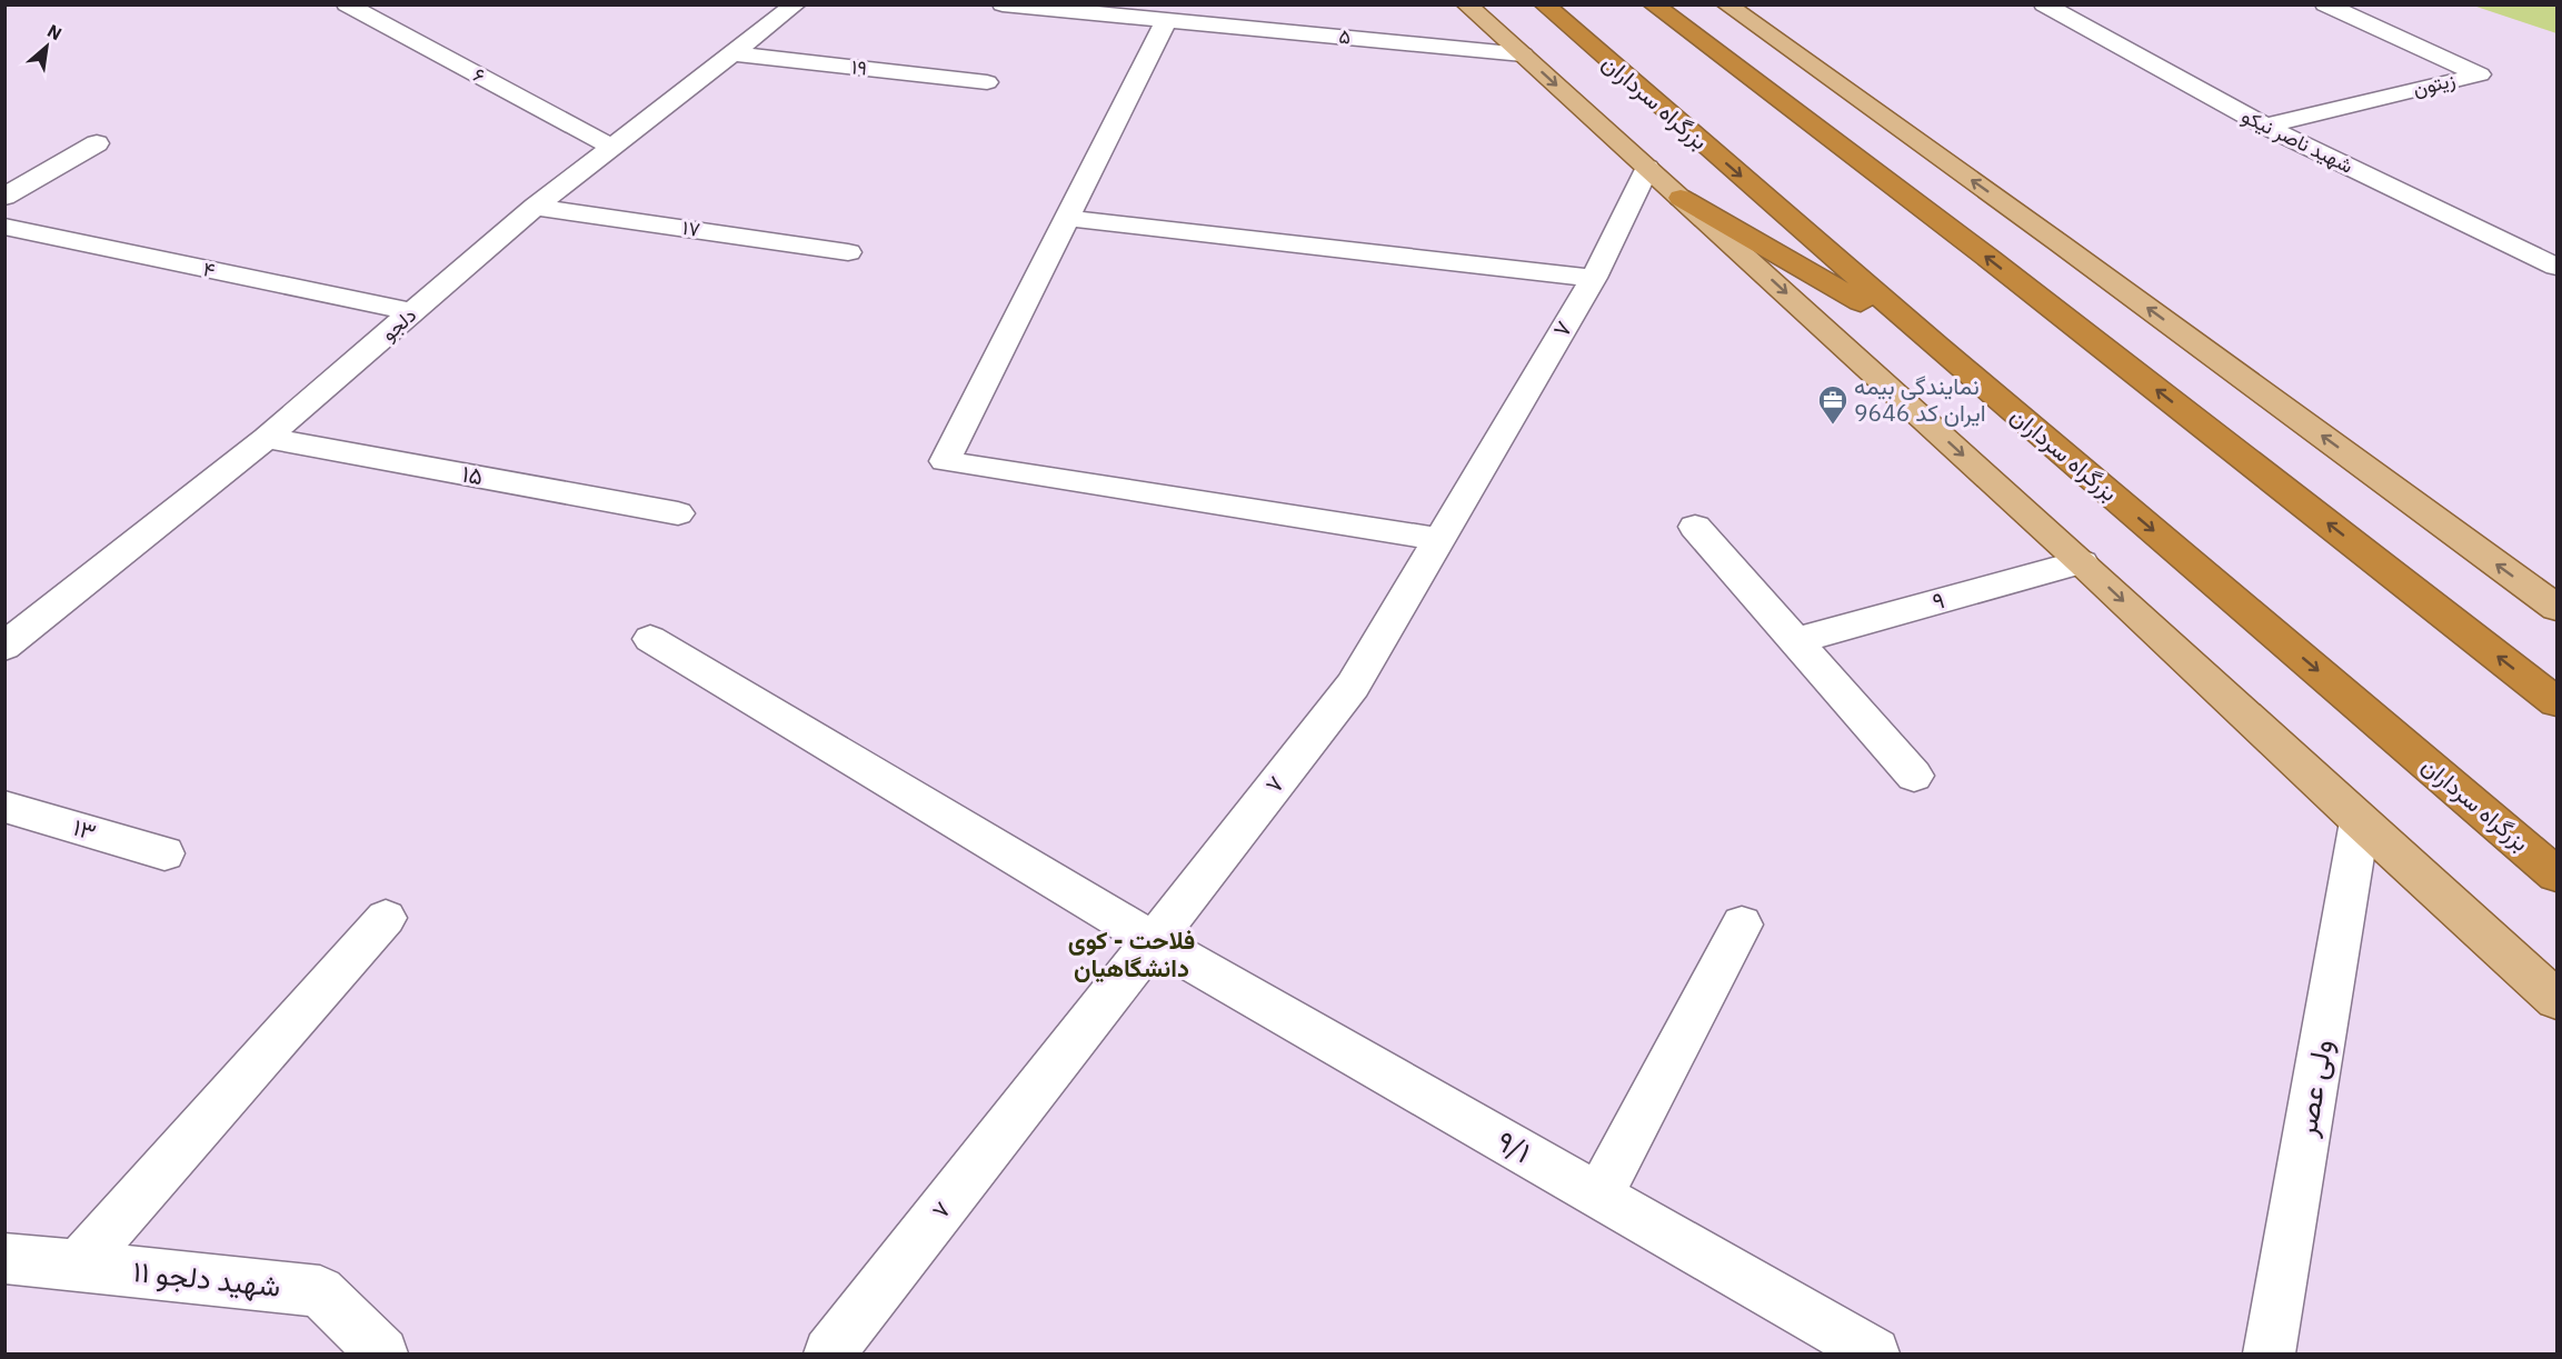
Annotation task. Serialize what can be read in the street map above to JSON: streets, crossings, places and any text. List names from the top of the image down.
{
  "streets": {
    "highway": ["بزرگراه سرداران"],
    "street": [
      "۵",
      "۱۹",
      "۶",
      "زیتون",
      "شهید ناصر نیکو",
      "۱۷",
      "۴",
      "دلجو",
      "۷",
      "۱۵",
      "۹",
      "۱۳",
      "ولی عصر",
      "۹/۱",
      "شهید دلجو ۱۱"
    ]
  },
  "crossings": [
    ["۱۹", "دلجو"],
    ["۶", "دلجو"],
    ["زیتون", "شهید ناصر نیکو"],
    ["۱۷", "دلجو"],
    ["۴", "دلجو"],
    ["دلجو", "۱۵"],
    ["۷", "۹/۱"]
  ],
  "districts": ["فلاحت - کوی دانشگاهیان"],
  "places": {
    "office": ["نمایندگی بیمه ایران کد 9646"]
  },
  "north": "top right"
}
